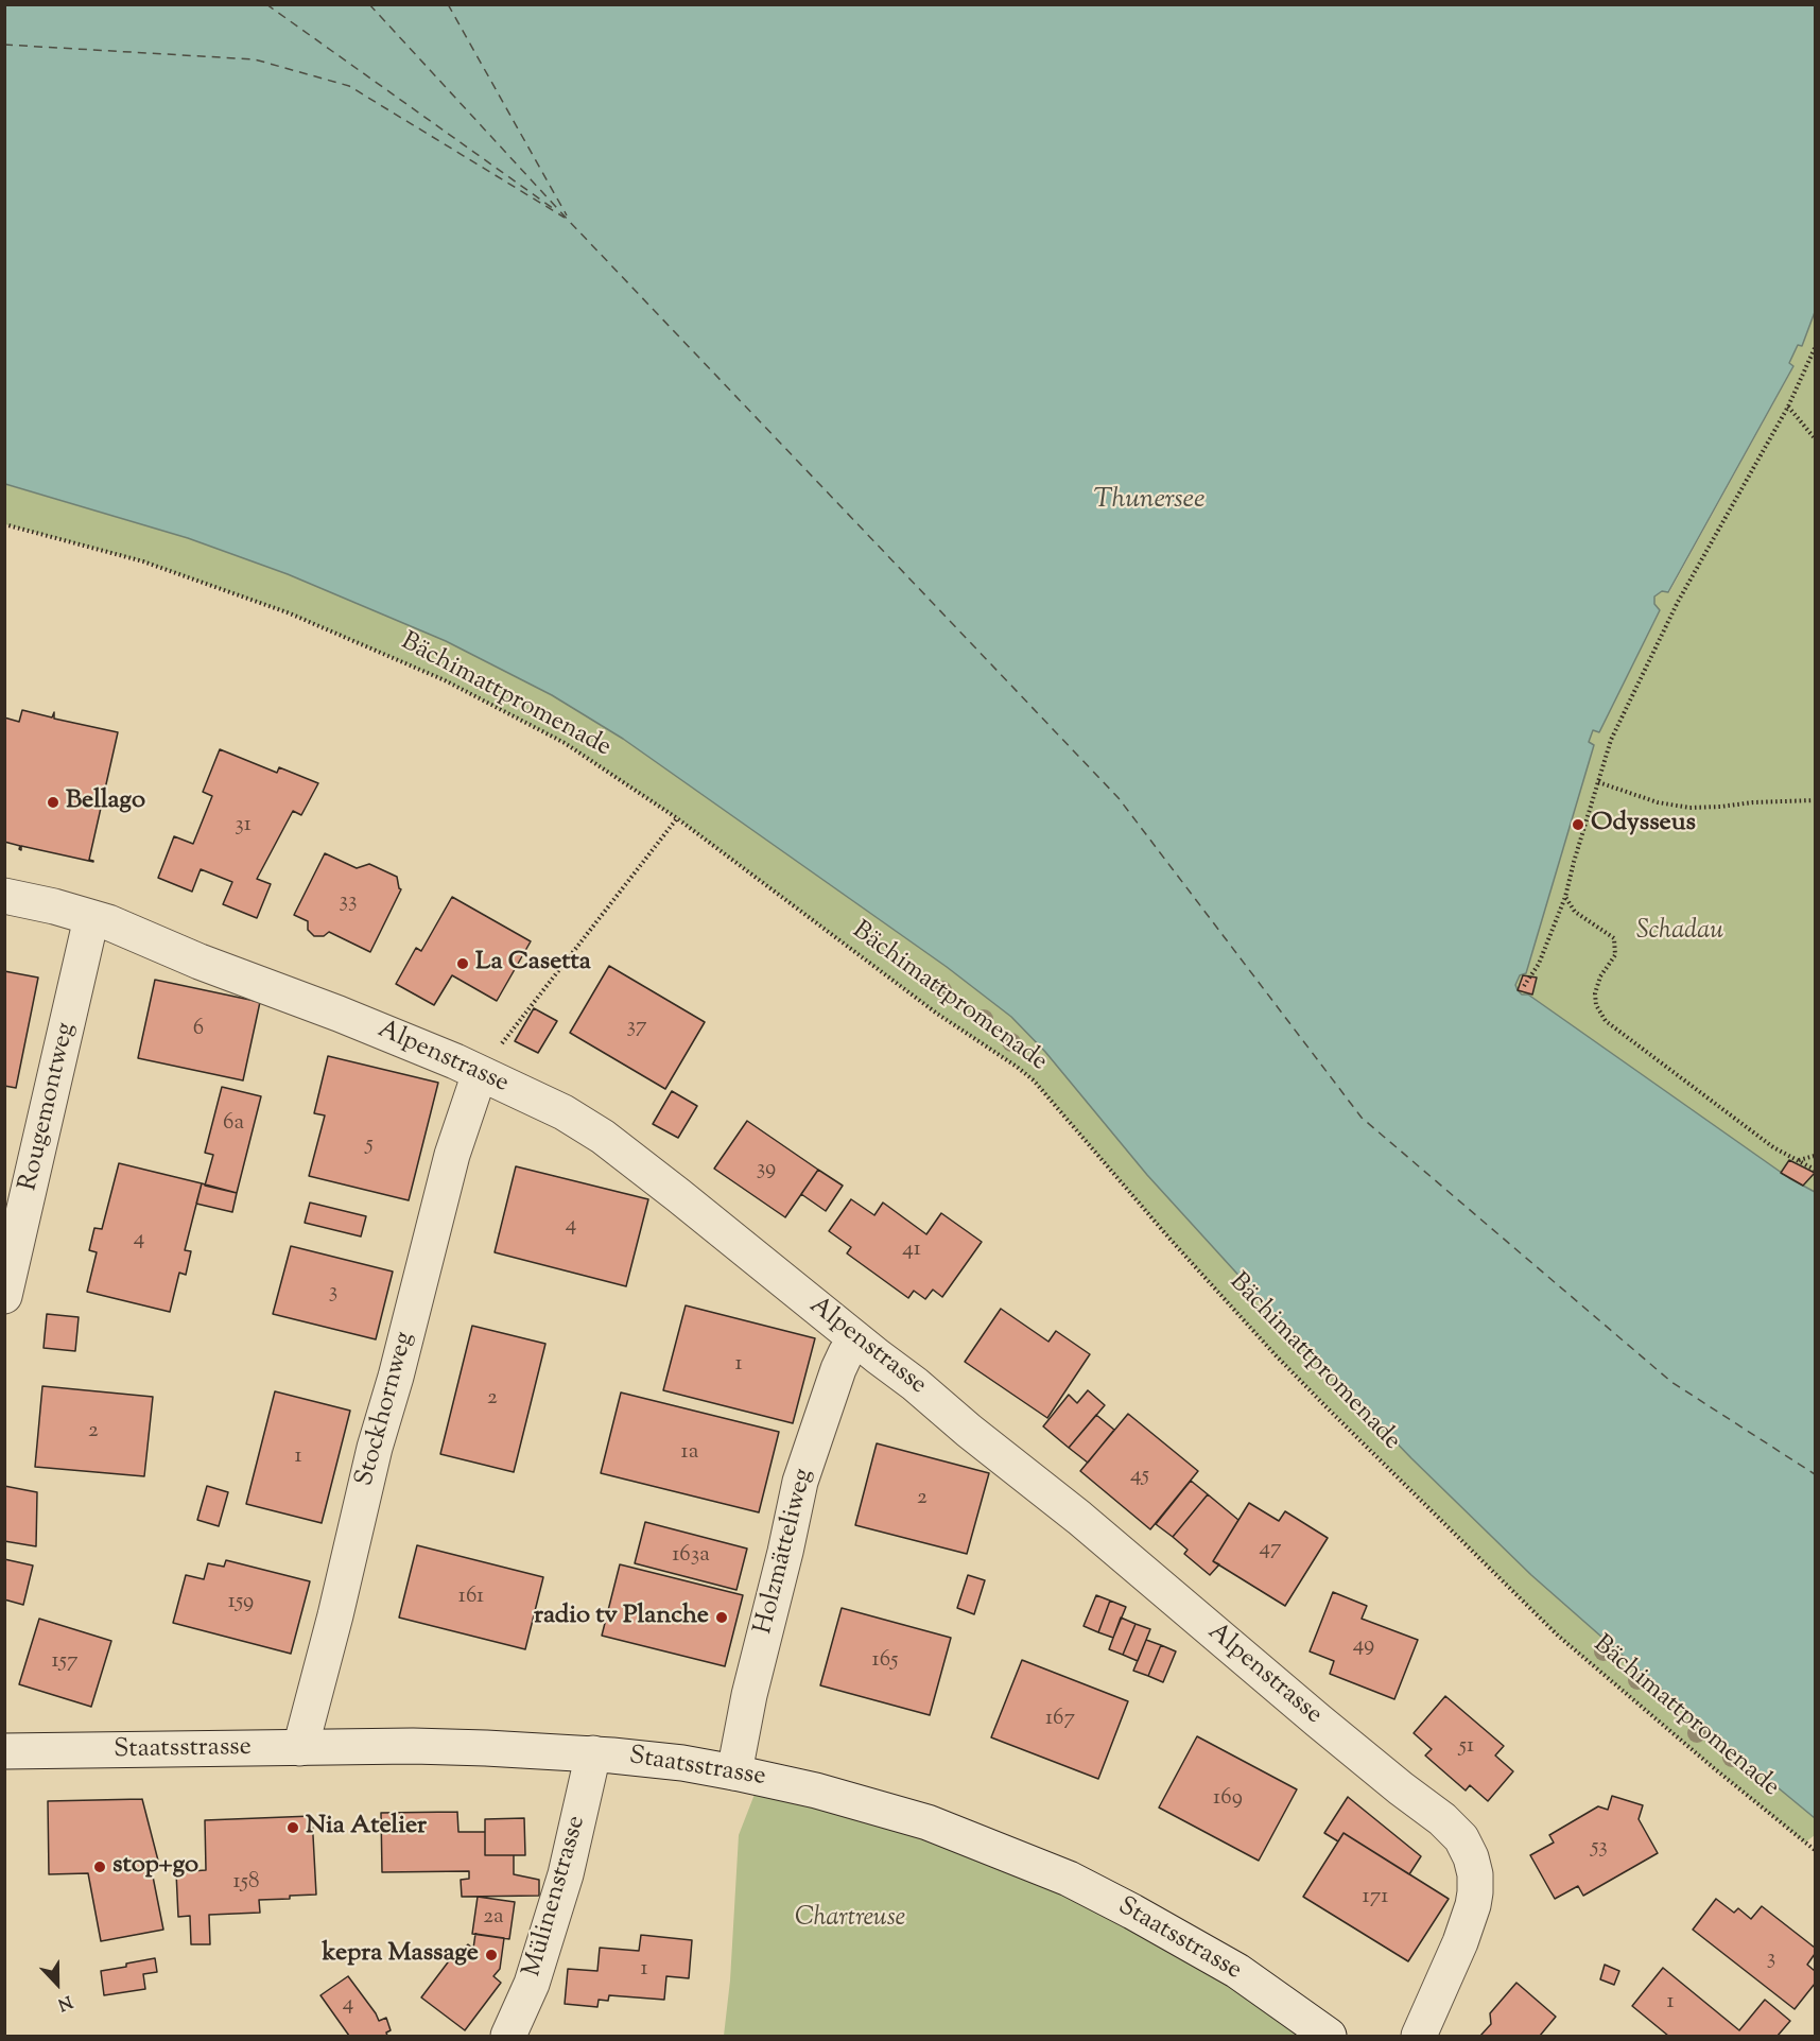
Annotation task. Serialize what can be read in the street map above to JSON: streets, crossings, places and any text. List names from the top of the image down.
{
  "streets": {
    "street": [
      "Alpenstrasse",
      "Rougemontweg",
      "Stockhornweg",
      "Holzmätteliweg",
      "Staatsstrasse",
      "Mülinenstrasse"
    ],
    "path": ["Bächimattpromenade"]
  },
  "crossings": [
    ["Alpenstrasse", "Rougemontweg"],
    ["Alpenstrasse", "Stockhornweg"],
    ["Alpenstrasse", "Holzmätteliweg"],
    ["Stockhornweg", "Staatsstrasse"],
    ["Holzmätteliweg", "Staatsstrasse"],
    ["Staatsstrasse", "Mülinenstrasse"]
  ],
  "water": ["Thunersee"],
  "parks": ["Schadau", "Chartreuse"],
  "places": [
    "Bellago",
    "Odysseus",
    "La Casetta",
    "radio tv Planche",
    "Nia Atelier",
    "stop+go",
    "kepra Massage"
  ],
  "house_numbers": [
    "31",
    "33",
    "37",
    "6",
    "6a",
    "5",
    "39",
    "4",
    "4",
    "41",
    "3",
    "1",
    "2",
    "2",
    "1a",
    "1",
    "45",
    "2",
    "47",
    "163a",
    "161",
    "159",
    "49",
    "165",
    "157",
    "167",
    "51",
    "169",
    "53",
    "158",
    "171",
    "2a",
    "3",
    "1",
    "1",
    "4"
  ],
  "north": "bottom"
}
